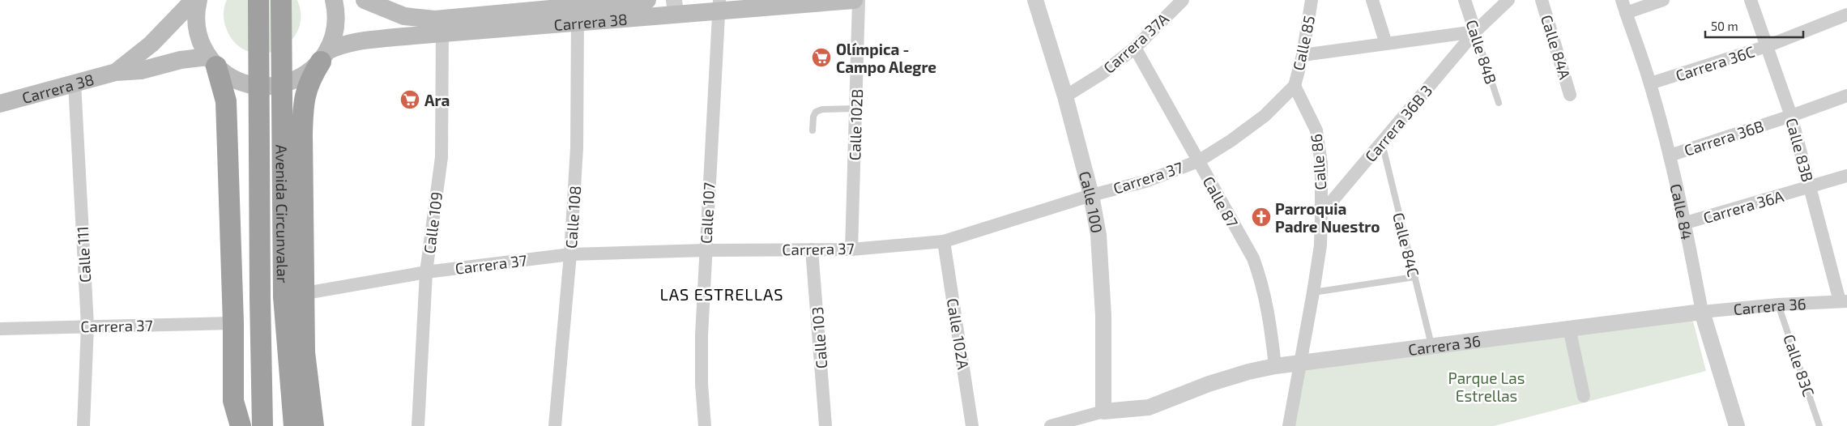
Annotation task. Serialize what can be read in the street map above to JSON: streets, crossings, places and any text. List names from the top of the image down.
{
  "streets": {
    "highway": ["Avenida Circunvalar"],
    "main road": ["Carrera 38"],
    "street": [
      "Carrera 37A",
      "Calle 85",
      "Calle 84A",
      "Calle 84B",
      "Carrera 36C",
      "Carrera 36B 3",
      "Calle 102B",
      "Carrera 36B",
      "Calle 83B",
      "Calle 86",
      "Carrera 37",
      "Calle 87",
      "Calle 100",
      "Carrera 36A",
      "Calle 84",
      "Calle 107",
      "Calle 108",
      "Calle 109",
      "Calle 111",
      "Carrera 36",
      "Calle 102A",
      "Calle 103"
    ],
    "lane": ["Calle 84C", "Calle 83C"]
  },
  "crossings": [
    ["Carrera 38", "Calle 107"],
    ["Carrera 38", "Calle 108"],
    ["Carrera 38", "Calle 109"],
    ["Carrera 38", "Calle 111"],
    ["Carrera 37A", "Calle 87"],
    ["Carrera 37A", "Calle 100"],
    ["Calle 85", "Calle 86"],
    ["Calle 85", "Carrera 37"],
    ["Calle 84B", "Carrera 36B 3"],
    ["Carrera 36C", "Calle 83B"],
    ["Carrera 36C", "Calle 84"],
    ["Carrera 36B 3", "Calle 86"],
    ["Carrera 36B 3", "Calle 84C"],
    ["Calle 102B", "Carrera 37"],
    ["Carrera 36B", "Calle 83B"],
    ["Carrera 36B", "Calle 84"],
    ["Calle 83B", "Carrera 36A"],
    ["Calle 83B", "Carrera 36"],
    ["Calle 86", "Carrera 37"],
    ["Calle 86", "Carrera 36"],
    ["Carrera 37", "Calle 87"],
    ["Carrera 37", "Calle 100"],
    ["Carrera 37", "Calle 107"],
    ["Carrera 37", "Calle 108"],
    ["Carrera 37", "Calle 109"],
    ["Carrera 37", "Calle 111"],
    ["Carrera 37", "Calle 102A"],
    ["Carrera 37", "Calle 103"],
    ["Calle 87", "Carrera 36"],
    ["Calle 100", "Carrera 36"],
    ["Carrera 36A", "Calle 84"],
    ["Calle 84", "Carrera 36"],
    ["Calle 84C", "Carrera 36"],
    ["Carrera 36", "Calle 83C"]
  ],
  "districts": ["LAS ESTRELLAS"],
  "parks": ["Parque Las Estrellas"],
  "places": {
    "supermarket": ["Olímpica - Campo Alegre", "Ara"],
    "church": ["Parroquia Padre Nuestro"]
  },
  "scale_bar": "50 m"
}
